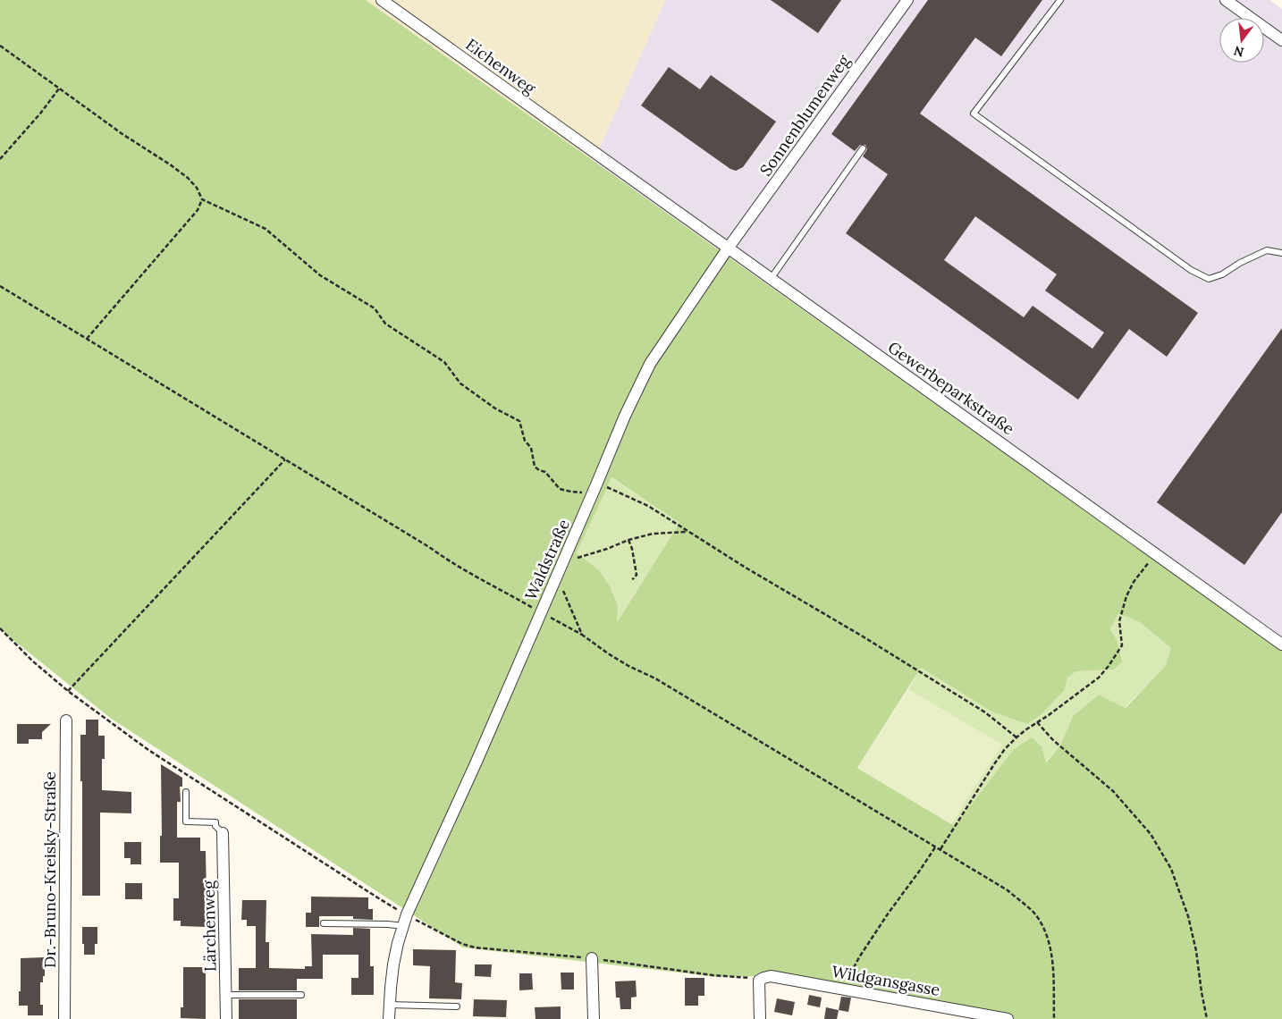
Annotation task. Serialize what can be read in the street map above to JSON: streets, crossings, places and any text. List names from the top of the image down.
{
  "streets": {
    "street": [
      "Eichenweg",
      "Sonnenblumenweg",
      "Gewerbeparkstraße",
      "Waldstraße",
      "Dr.-Bruno-Kreisky-Straße",
      "Lärchenweg",
      "Wildgansgasse"
    ]
  },
  "crossings": [
    ["Eichenweg", "Gewerbeparkstraße"],
    ["Sonnenblumenweg", "Gewerbeparkstraße"],
    ["Sonnenblumenweg", "Waldstraße"],
    ["Gewerbeparkstraße", "Waldstraße"]
  ],
  "north": "bottom"
}
